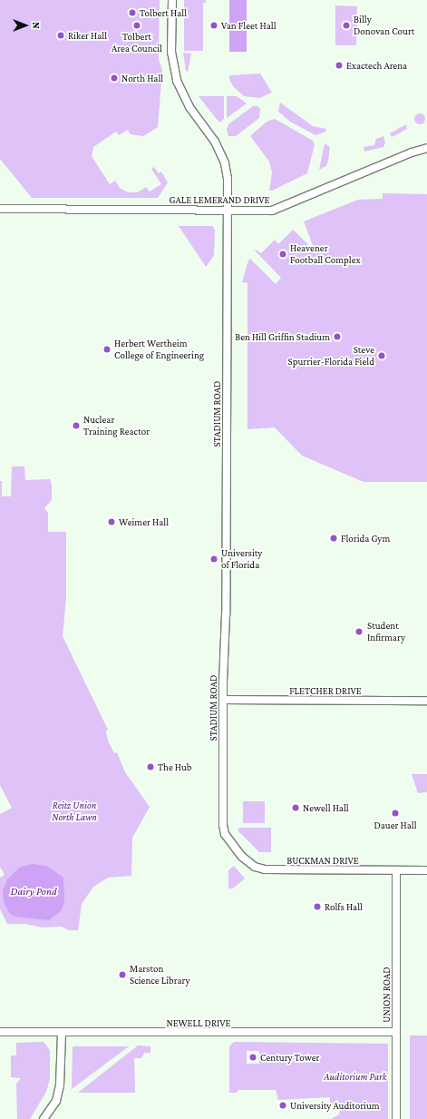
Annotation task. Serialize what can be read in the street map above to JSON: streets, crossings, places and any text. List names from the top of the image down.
{
  "streets": {
    "street": [
      "GALE LEMERAND DRIVE",
      "STADIUM ROAD",
      "FLETCHER DRIVE",
      "BUCKMAN DRIVE",
      "UNION ROAD",
      "NEWELL DRIVE"
    ]
  },
  "crossings": [
    ["GALE LEMERAND DRIVE", "STADIUM ROAD"],
    ["STADIUM ROAD", "FLETCHER DRIVE"],
    ["STADIUM ROAD", "BUCKMAN DRIVE"],
    ["BUCKMAN DRIVE", "UNION ROAD"],
    ["UNION ROAD", "NEWELL DRIVE"]
  ],
  "water": ["Dairy Pond"],
  "parks": ["Reitz Union North Lawn", "Auditorium Park"],
  "places": [
    "Tolbert Hall",
    "Tolbert Area Council",
    "Van Fleet Hall",
    "Billy Donovan Court",
    "Riker Hall",
    "Exactech Arena",
    "North Hall",
    "Heavener Football Complex",
    "Ben Hill Griffin Stadium",
    "Herbert Wertheim College of Engineering",
    "Steve Spurrier-Florida Field",
    "Nuclear Training Reactor",
    "Weimer Hall",
    "Florida Gym",
    "University of Florida",
    "Student Infirmary",
    "The Hub",
    "Newell Hall",
    "Dauer Hall",
    "Rolfs Hall",
    "Marston Science Library",
    "Century Tower",
    "University Auditorium"
  ],
  "north": "right"
}
